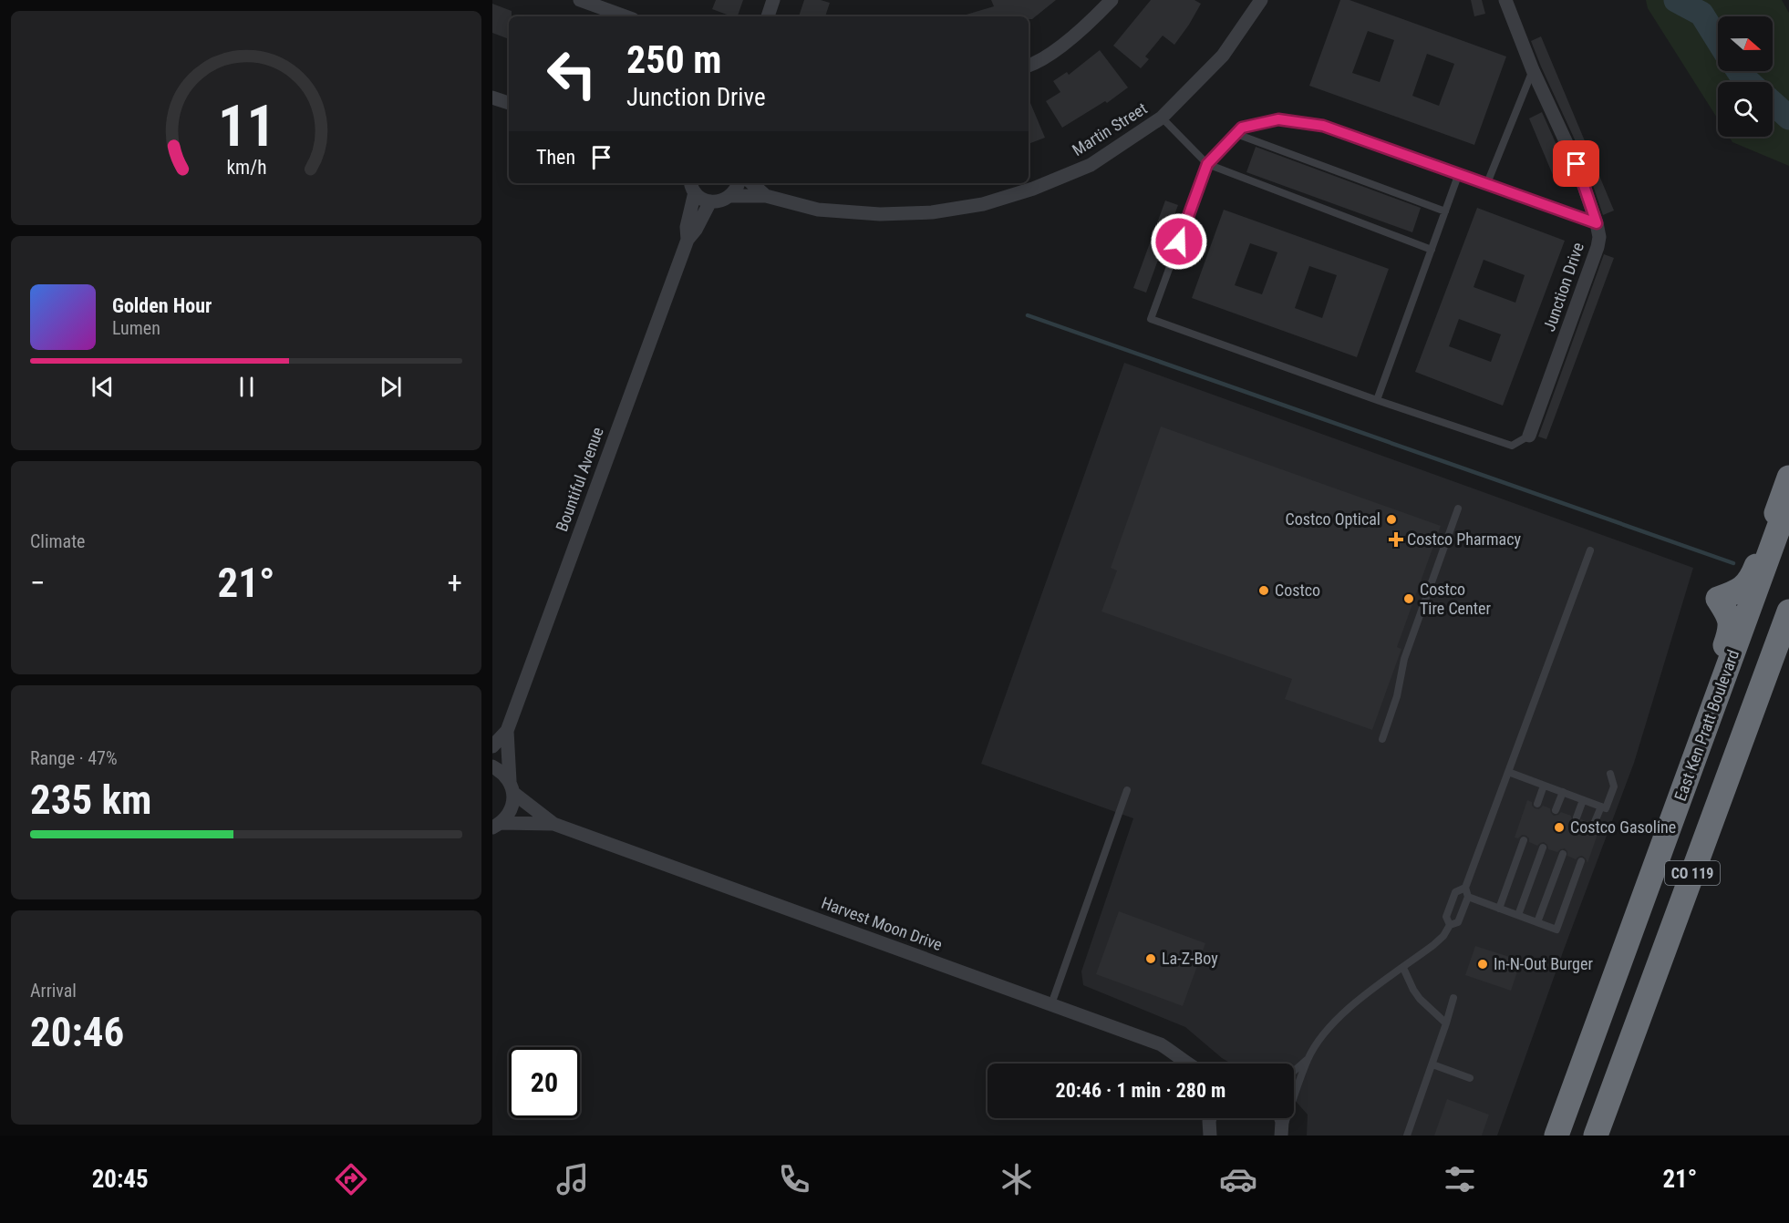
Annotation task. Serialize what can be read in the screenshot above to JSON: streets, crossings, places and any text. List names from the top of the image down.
{
  "streets": {
    "highway": ["East Ken Pratt Boulevard", "CO 119"],
    "street": [
      "Martin Street",
      "Junction Drive",
      "Bountiful Avenue",
      "Harvest Moon Drive"
    ]
  },
  "places": {
    "other": [
      "Costco Optical",
      "Costco",
      "Costco Tire Center",
      "Costco Gasoline",
      "La-Z-Boy",
      "In-N-Out Burger"
    ],
    "health": ["Costco Pharmacy"]
  },
  "north": "right",
  "page": {
    "turn": ["250 m", "Junction Drive"],
    "then": "Then",
    "song": ["Golden Hour", "Lumen"],
    "tile": [
      "Climate",
      ["Range · 47%", "235 km"],
      ["Arrival", "20:46"]
    ],
    "heat": ["−", "21°", "+"],
    "limit": "20",
    "trip": "20:46 · 1 min · 280 m",
    "tabs": ["20:45", "21°"],
    "gauge": ["11", "km/h"]
  }
}
